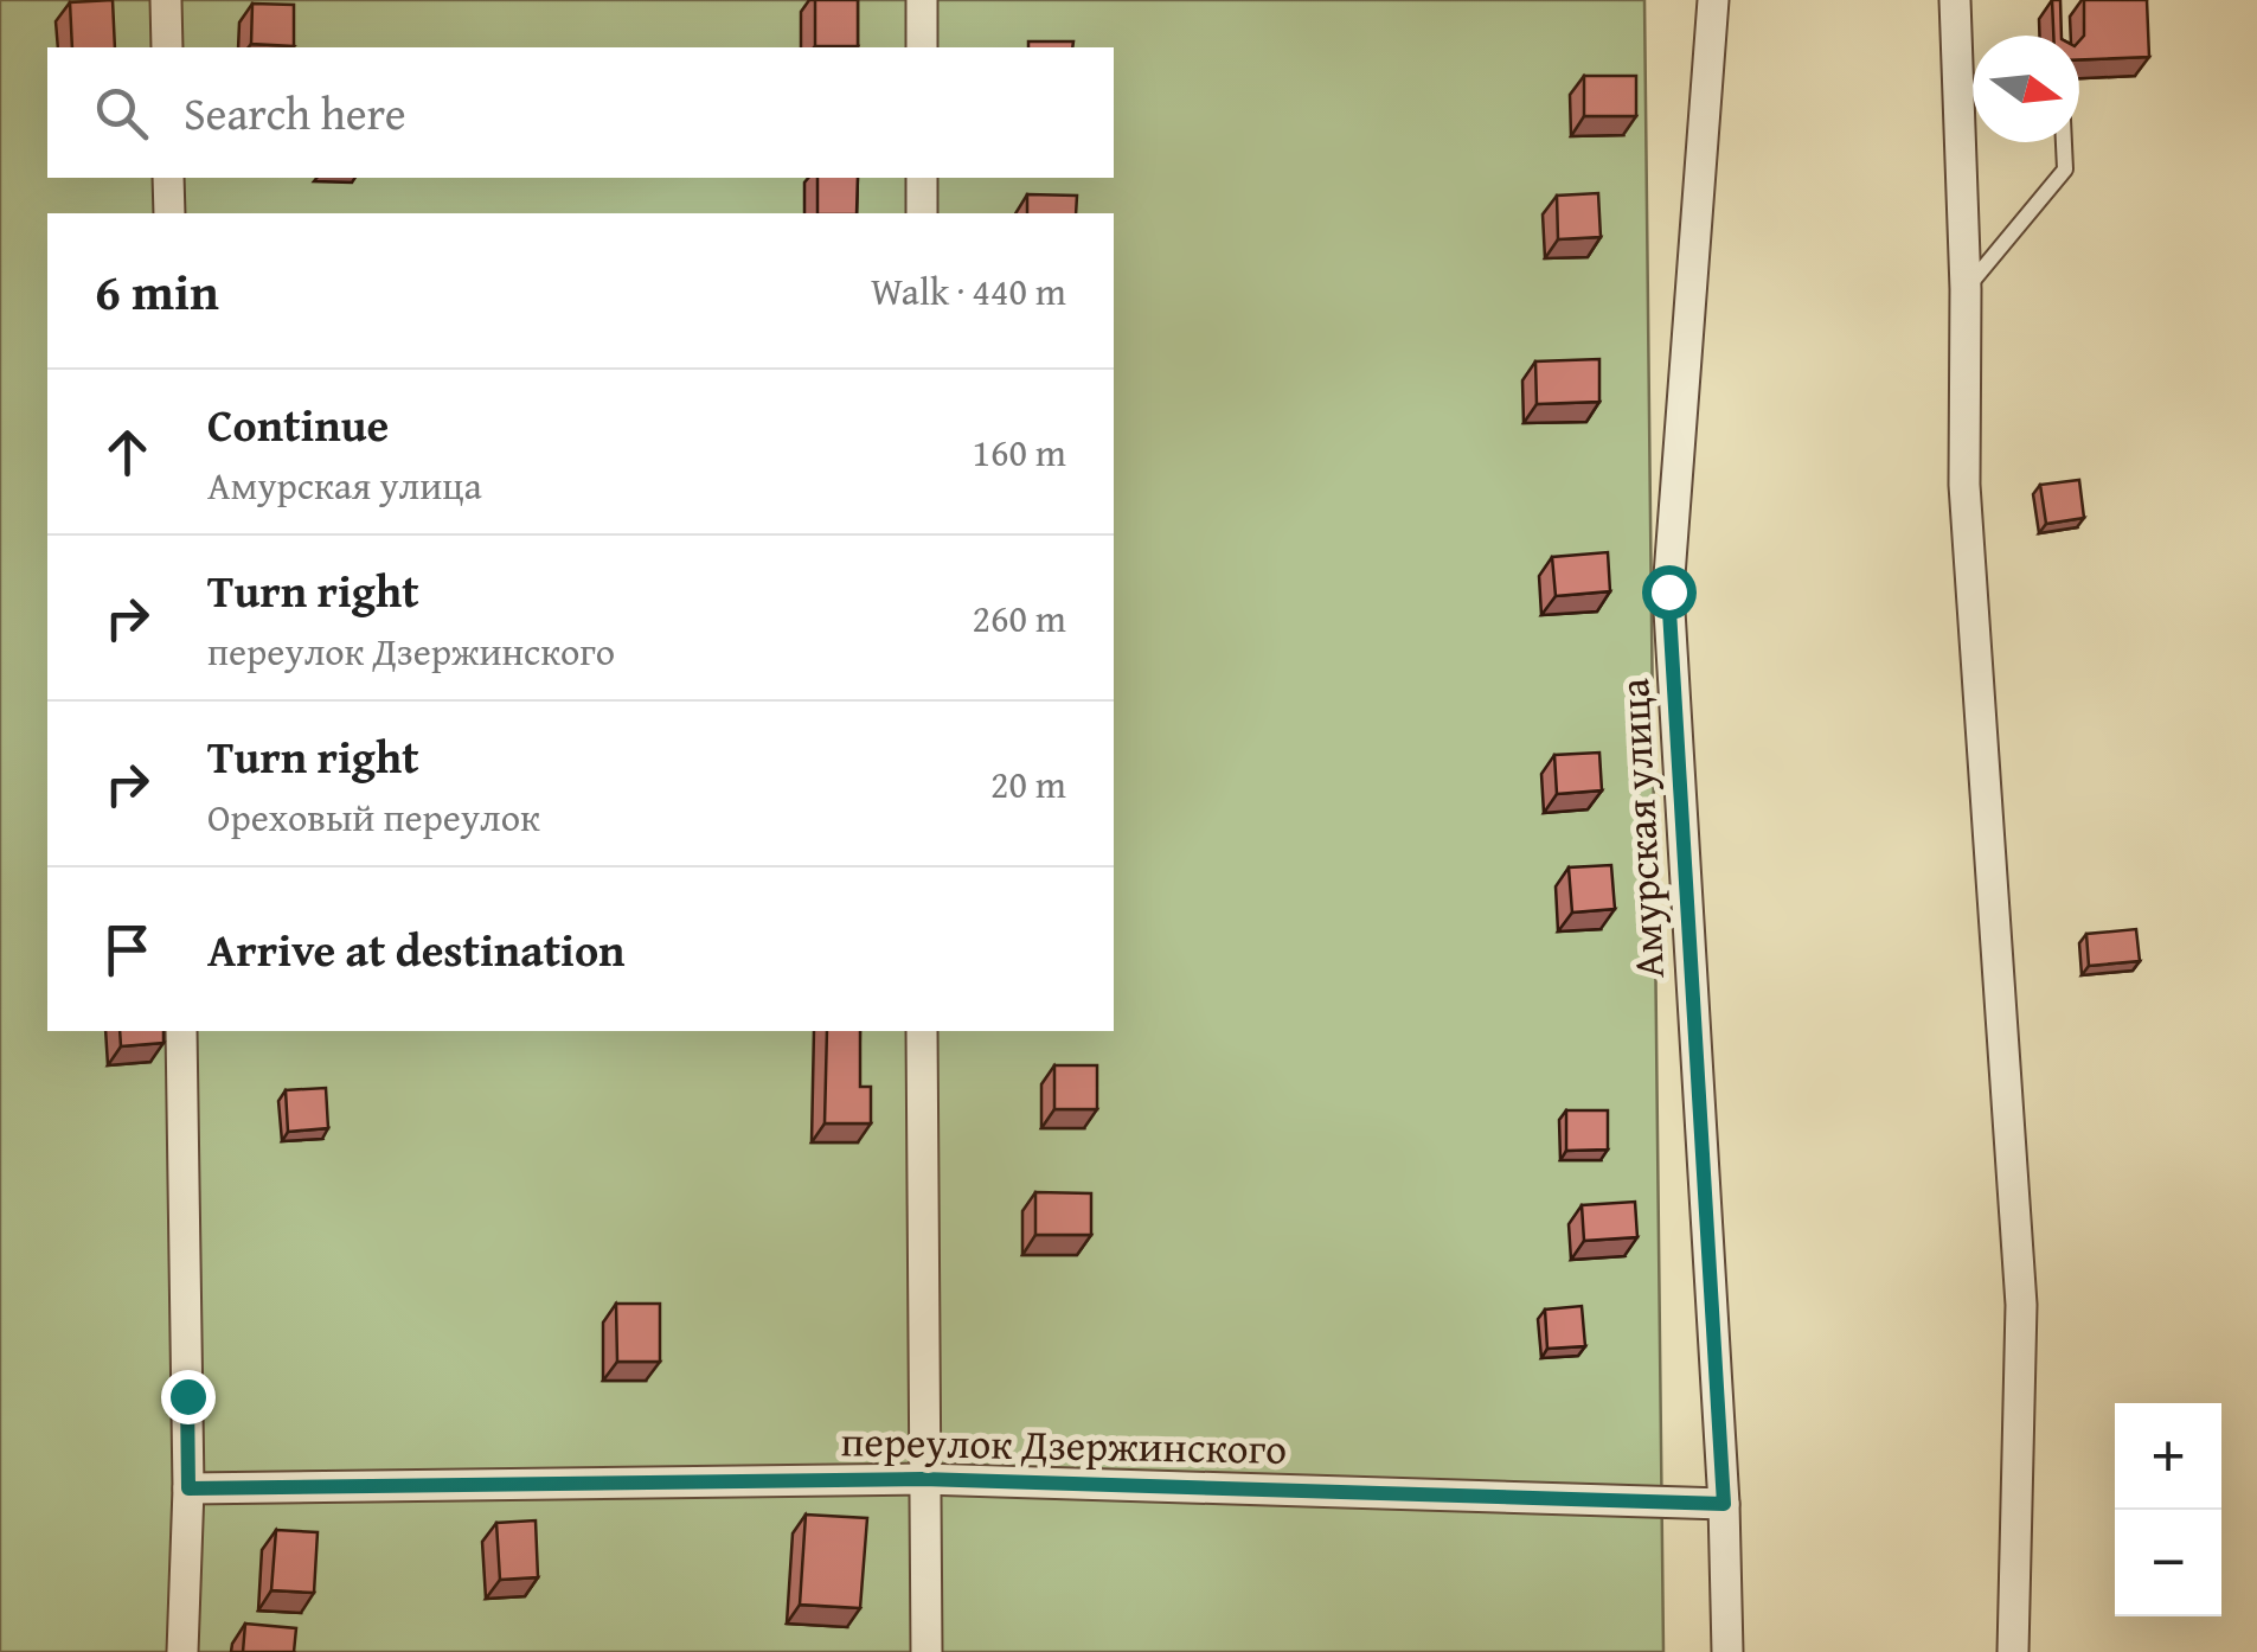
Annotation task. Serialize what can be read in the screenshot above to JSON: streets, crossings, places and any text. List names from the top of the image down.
{
  "streets": {
    "street": ["Амурская улица", "переулок Дзержинского"]
  },
  "crossings": [
    ["Амурская улица", "переулок Дзержинского"]
  ],
  "north": "right",
  "page": {
    "search": "Search here",
    "heading": ["6 min", "Walk · 440 m"],
    "list": [
      ["Continue", "Амурская улица", "160 m"],
      ["Turn right", "переулок Дзержинского", "260 m"],
      ["Turn right", "Ореховый переулок", "20 m"],
      "Arrive at destination"
    ],
    "map_buttons": ["+", "−"]
  }
}
